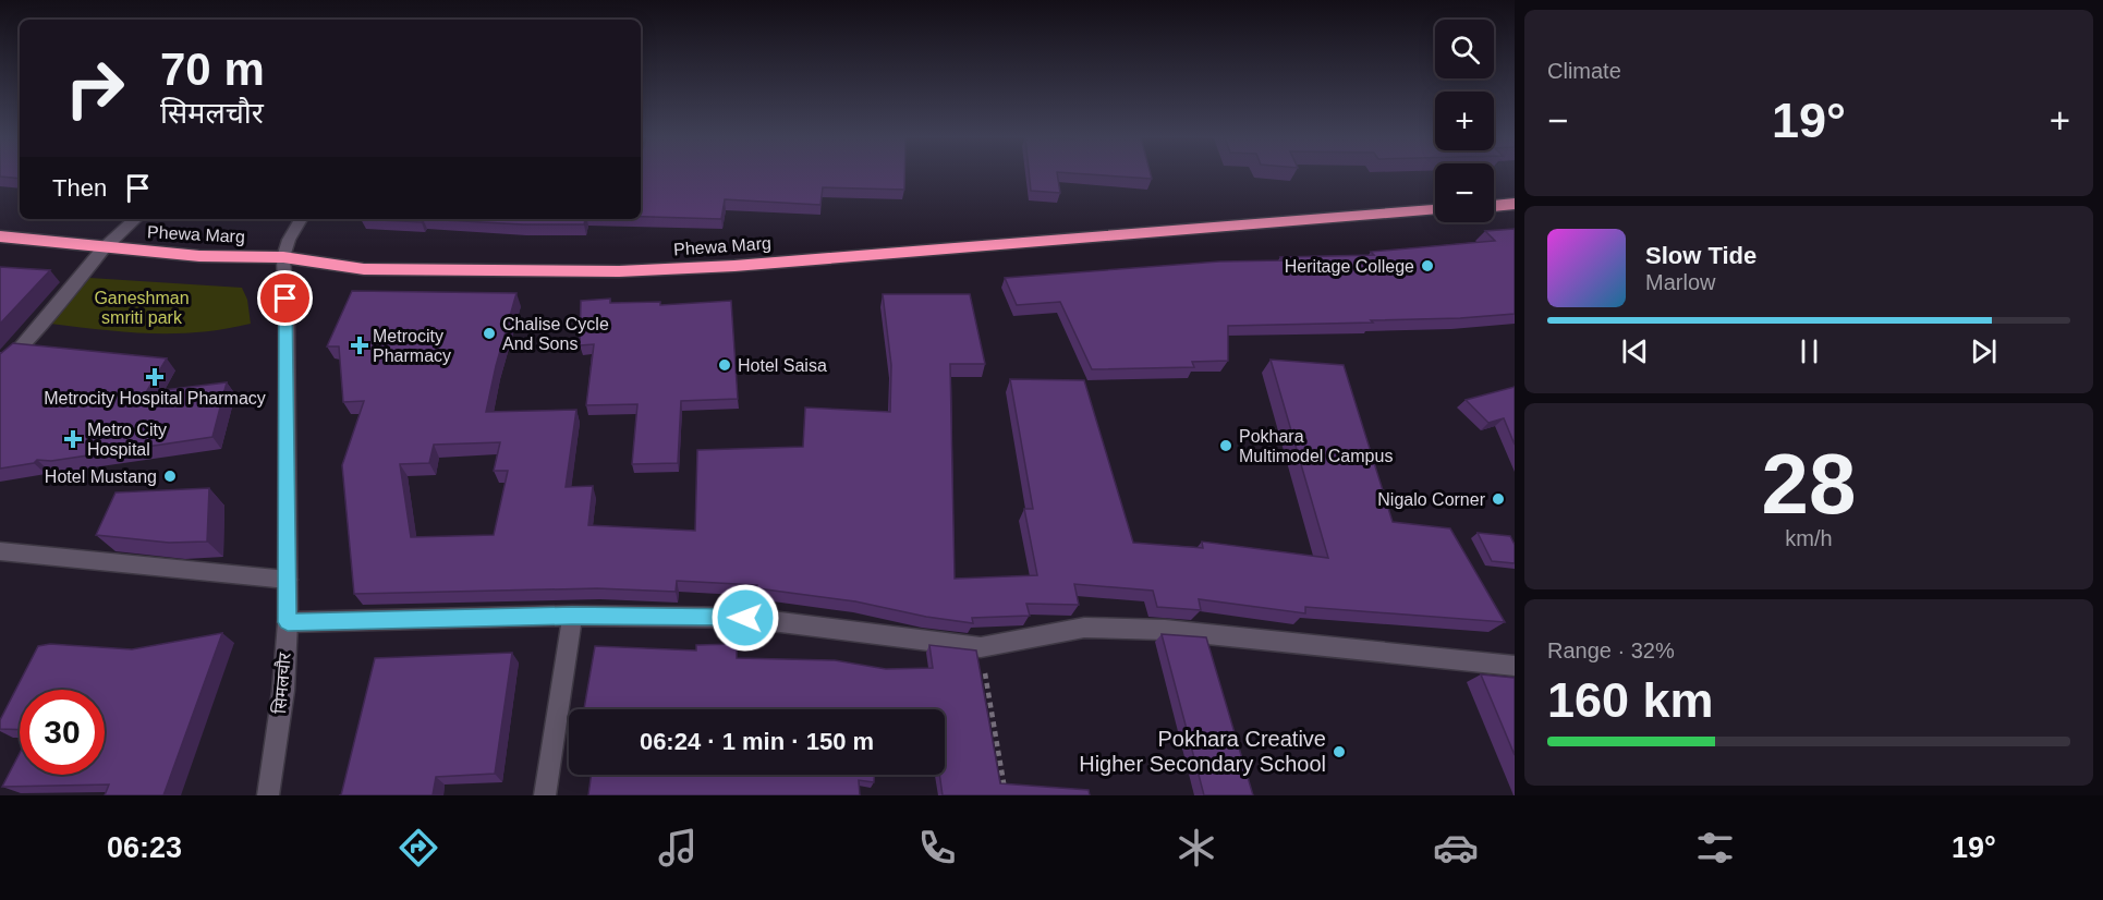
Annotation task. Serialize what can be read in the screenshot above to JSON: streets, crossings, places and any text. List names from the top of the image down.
{
  "streets": {
    "highway": ["Phewa Marg"],
    "street": ["सिमलचौर"]
  },
  "crossings": [
    ["Phewa Marg", "सिमलचौर"]
  ],
  "parks": ["Ganeshman smriti park"],
  "places": {
    "other": [
      "Heritage College",
      "Chalise Cycle And Sons",
      "Hotel Saisa",
      "Pokhara Multimodel Campus",
      "Hotel Mustang",
      "Nigalo Corner",
      "Pokhara Creative Higher Secondary School"
    ],
    "health": ["Metrocity Pharmacy", "Metrocity Hospital Pharmacy", "Metro City Hospital"]
  },
  "page": {
    "tile": [
      "Climate",
      ["28", "km/h"],
      ["Range · 32%", "160 km"]
    ],
    "map_buttons": ["+", "−"],
    "turn": ["70 m", "सिमलचौर"],
    "heat": ["−", "19°", "+"],
    "then": "Then",
    "song": ["Slow Tide", "Marlow"],
    "limit": "30",
    "trip": "06:24 · 1 min · 150 m",
    "tabs": ["06:23", "19°"]
  }
}
